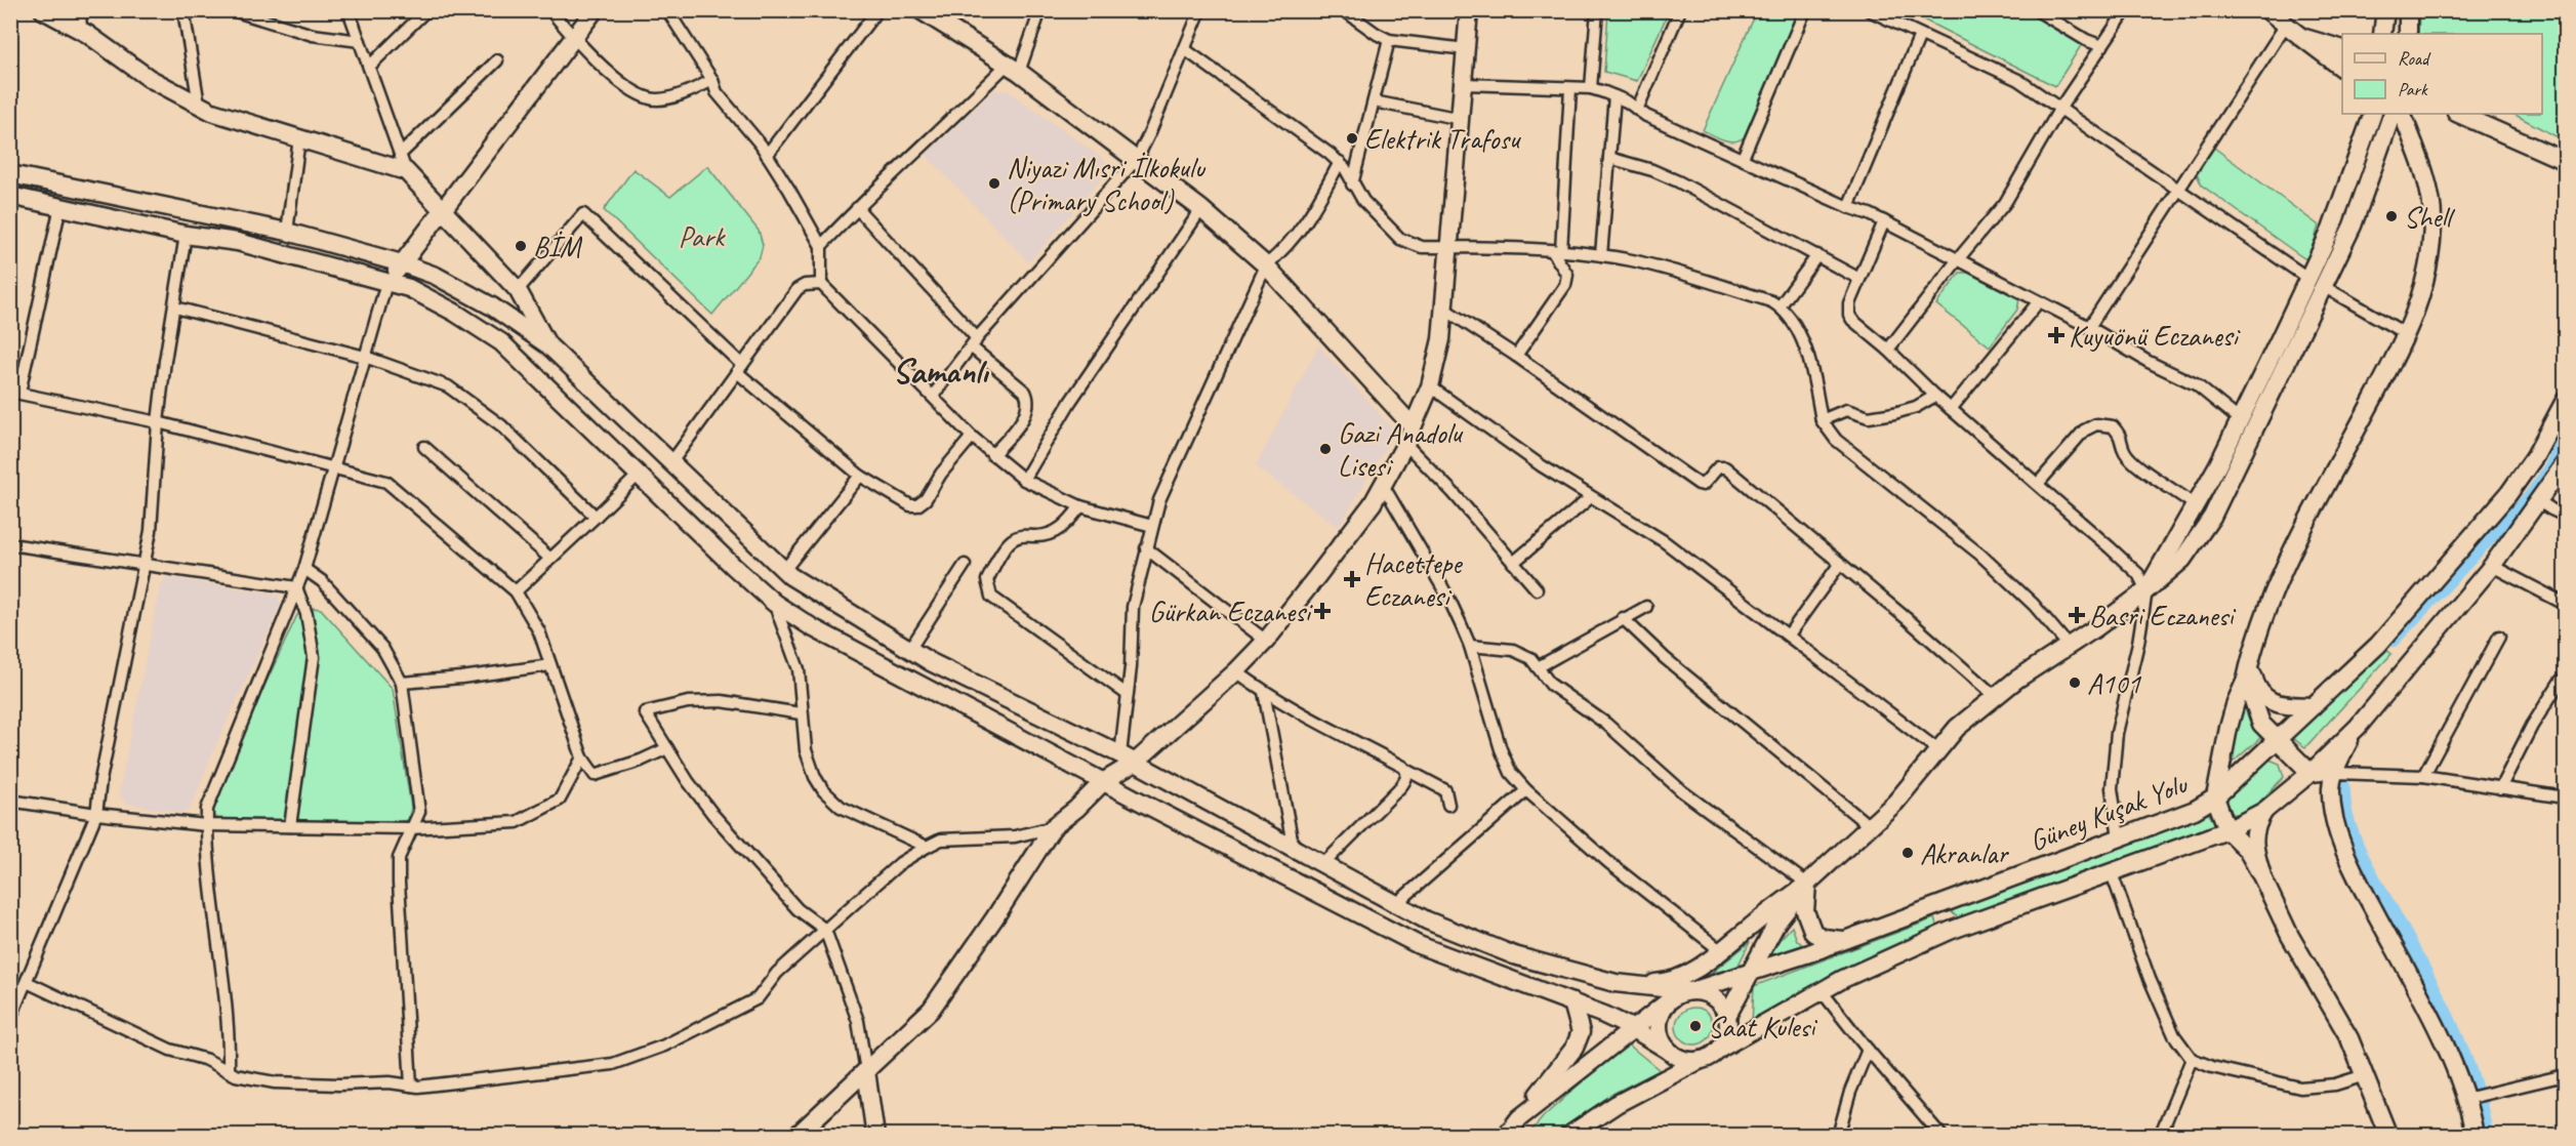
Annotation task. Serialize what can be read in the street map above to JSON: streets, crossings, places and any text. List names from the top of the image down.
{
  "streets": {
    "main road": ["Güney Kuşak Yolu"]
  },
  "districts": ["Samanlı"],
  "parks": ["Park"],
  "places": {
    "other": [
      "Elektrik Trafosu",
      "Niyazi Mısri İlkokulu (Primary School)",
      "Shell",
      "BİM",
      "Gazi Anadolu Lisesi",
      "A101",
      "Akranlar",
      "Saat Kulesi"
    ],
    "health": [
      "Kuyuönü Eczanesi",
      "Hacettepe Eczanesi",
      "Gürkan Eczanesi",
      "Basri Eczanesi"
    ]
  },
  "legend": ["Road", "Park"]
}
